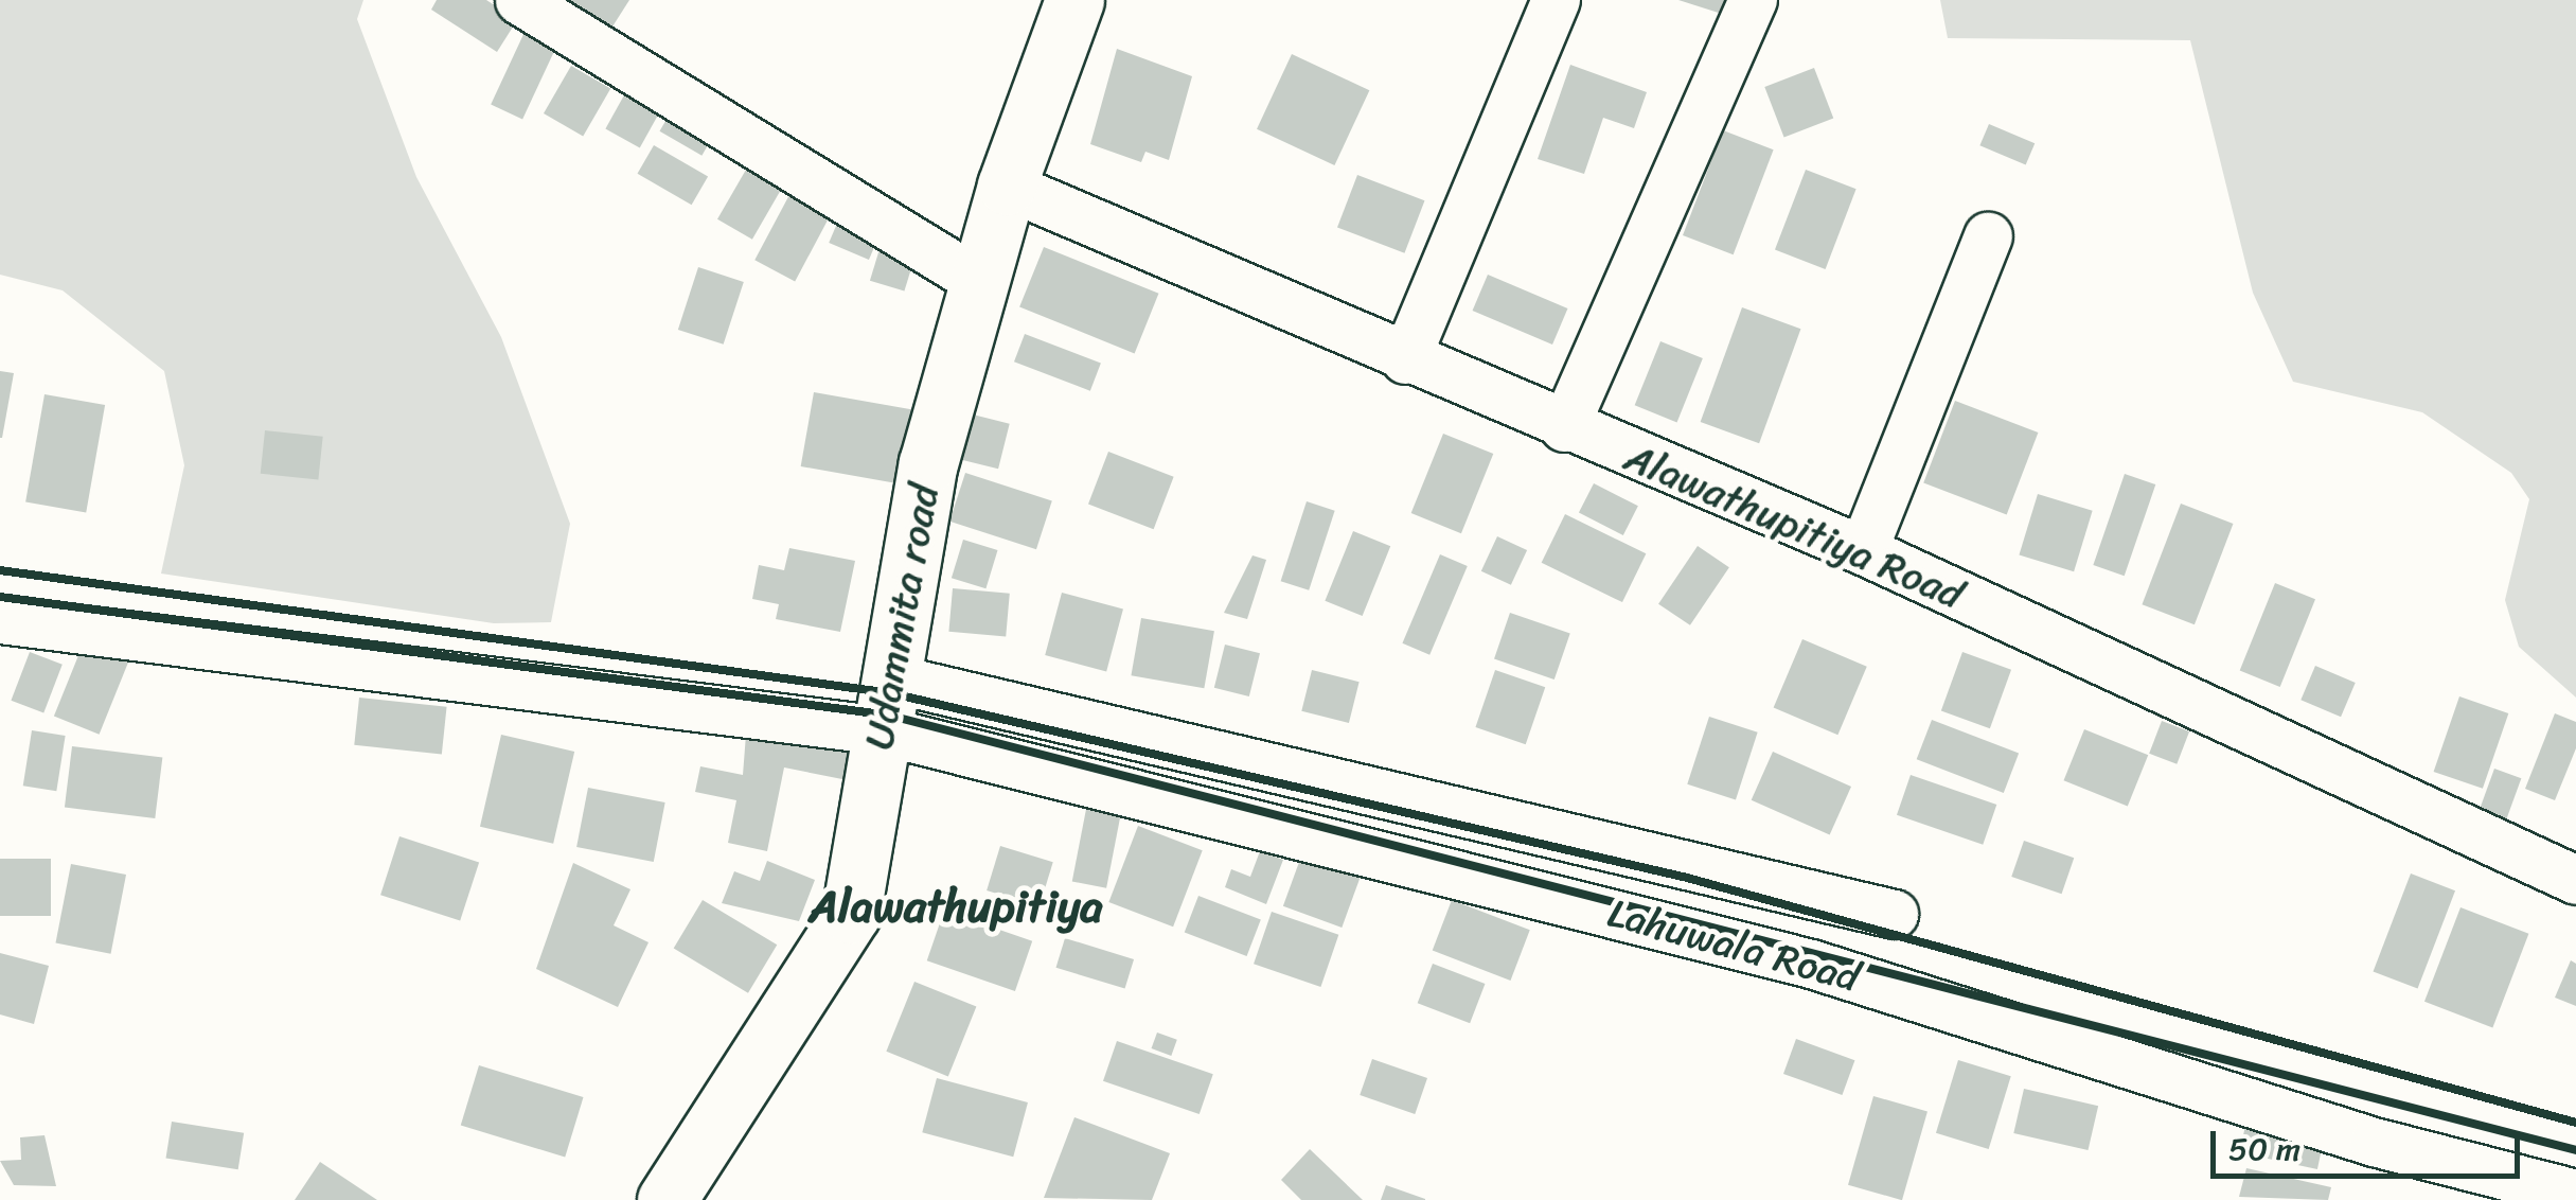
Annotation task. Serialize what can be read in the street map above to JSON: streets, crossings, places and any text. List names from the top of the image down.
{
  "streets": {
    "street": ["Alawathupitiya Road", "Udammita road", "Lahuwala Road"]
  },
  "crossings": [
    ["Alawathupitiya Road", "Udammita road"],
    ["Udammita road", "Lahuwala Road"]
  ],
  "districts": ["Alawathupitiya"],
  "scale_bar": "50 m"
}
